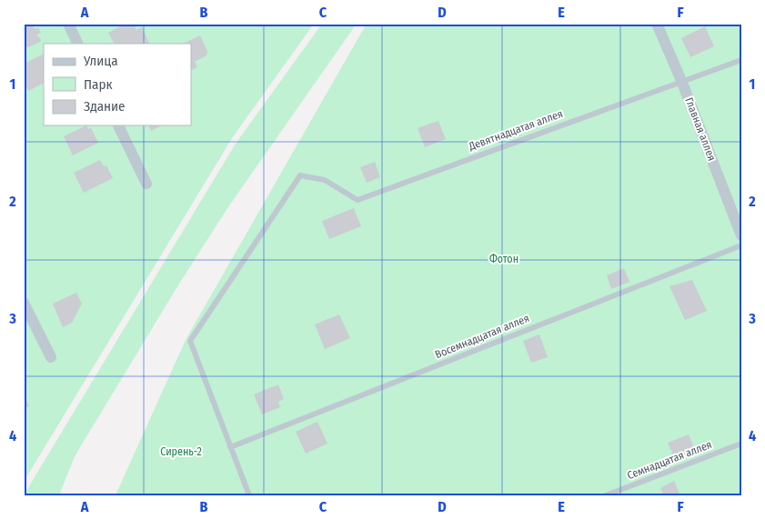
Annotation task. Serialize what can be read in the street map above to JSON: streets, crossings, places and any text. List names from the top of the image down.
{
  "streets": {
    "street": ["Главная аллея"],
    "lane": ["Девятнадцатая аллея", "Восемнадцатая аллея", "Семнадцатая аллея"]
  },
  "crossings": [
    ["Главная аллея", "Девятнадцатая аллея"],
    ["Девятнадцатая аллея", "Восемнадцатая аллея"]
  ],
  "parks": ["Фотон", "Сирень-2"],
  "legend": ["Улица", "Парк", "Здание"],
  "grid": {
    "columns": [
      "A",
      "B",
      "C",
      "D",
      "E",
      "F"
    ],
    "rows": [
      "1",
      "2",
      "3",
      "4"
    ]
  }
}
